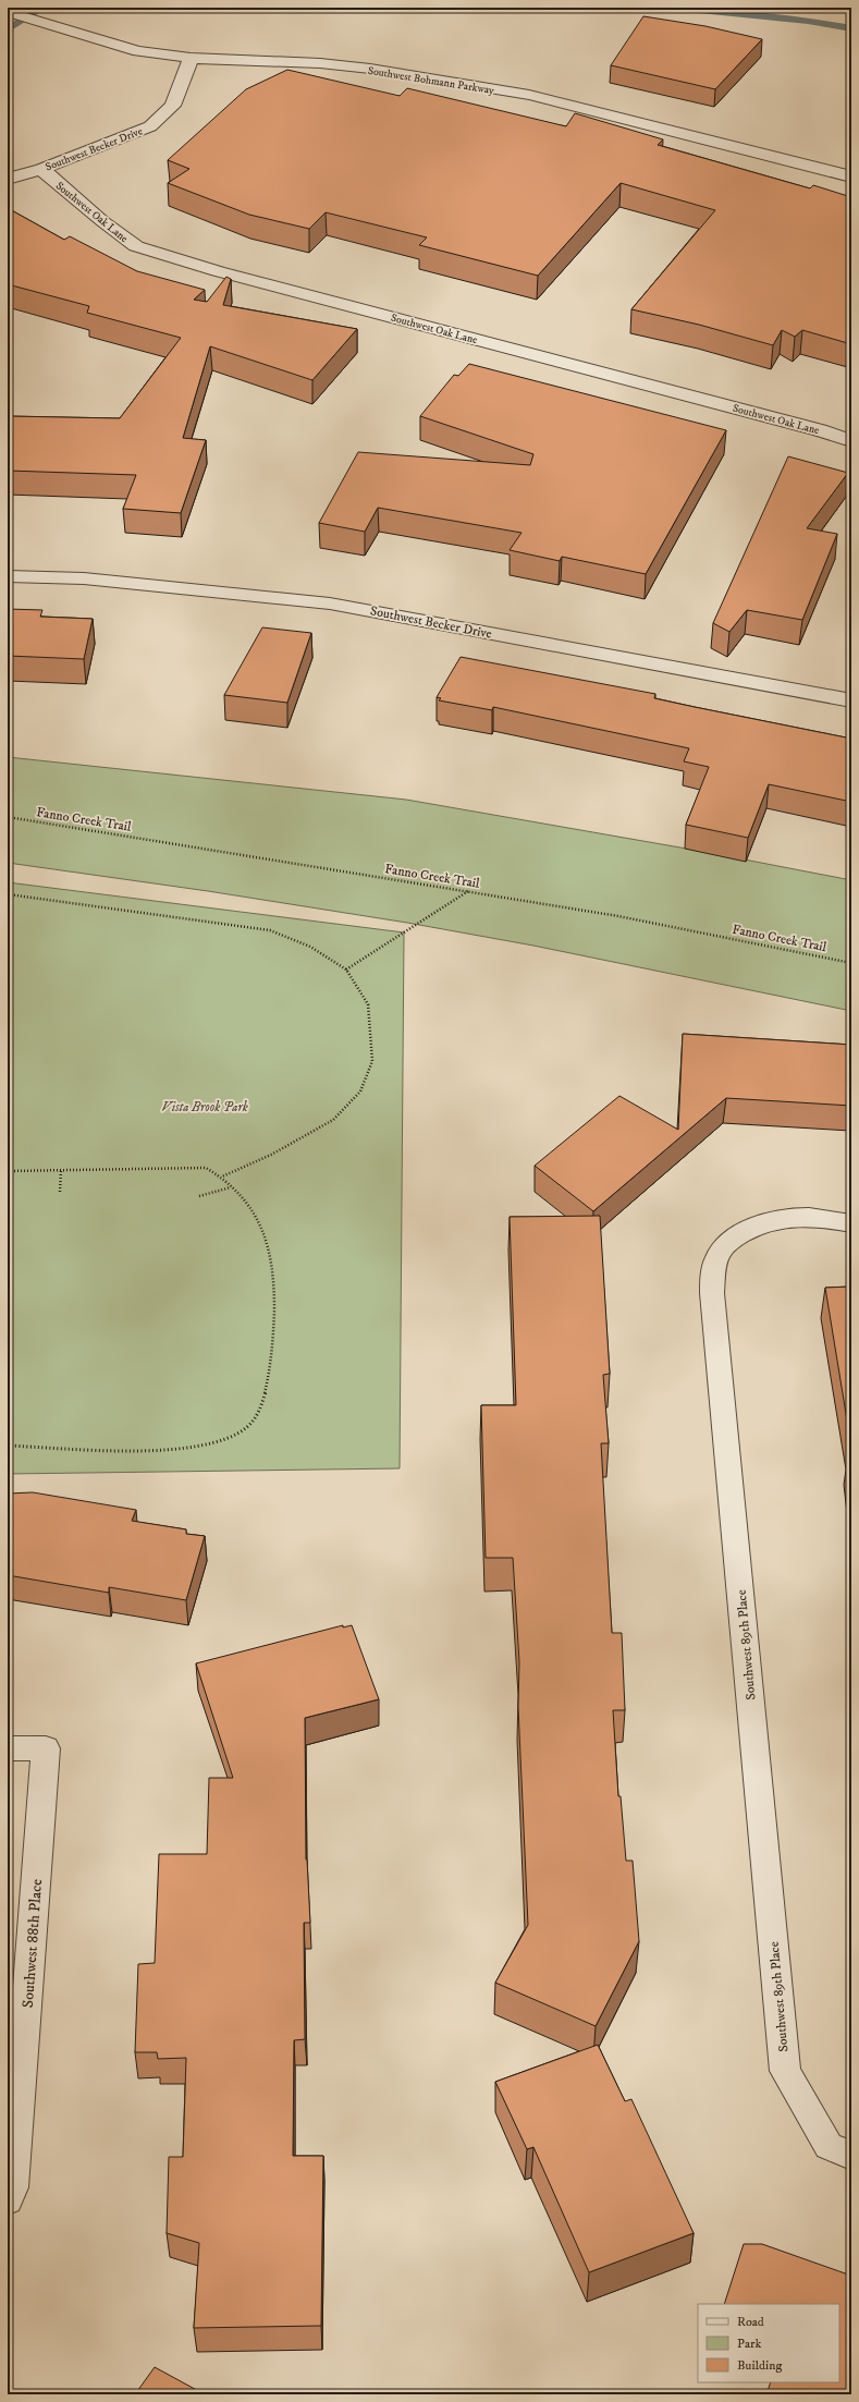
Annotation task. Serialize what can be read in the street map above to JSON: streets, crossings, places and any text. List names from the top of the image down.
{
  "streets": {
    "street": [
      "Southwest Bohmann Parkway",
      "Southwest Becker Drive",
      "Southwest Oak Lane",
      "Southwest 89th Place",
      "Southwest 88th Place"
    ],
    "path": ["Fanno Creek Trail"]
  },
  "crossings": [
    ["Southwest Bohmann Parkway", "Southwest Becker Drive"],
    ["Southwest Becker Drive", "Southwest Oak Lane"]
  ],
  "parks": ["Vista Brook Park"],
  "legend": ["Road", "Park", "Building"]
}
